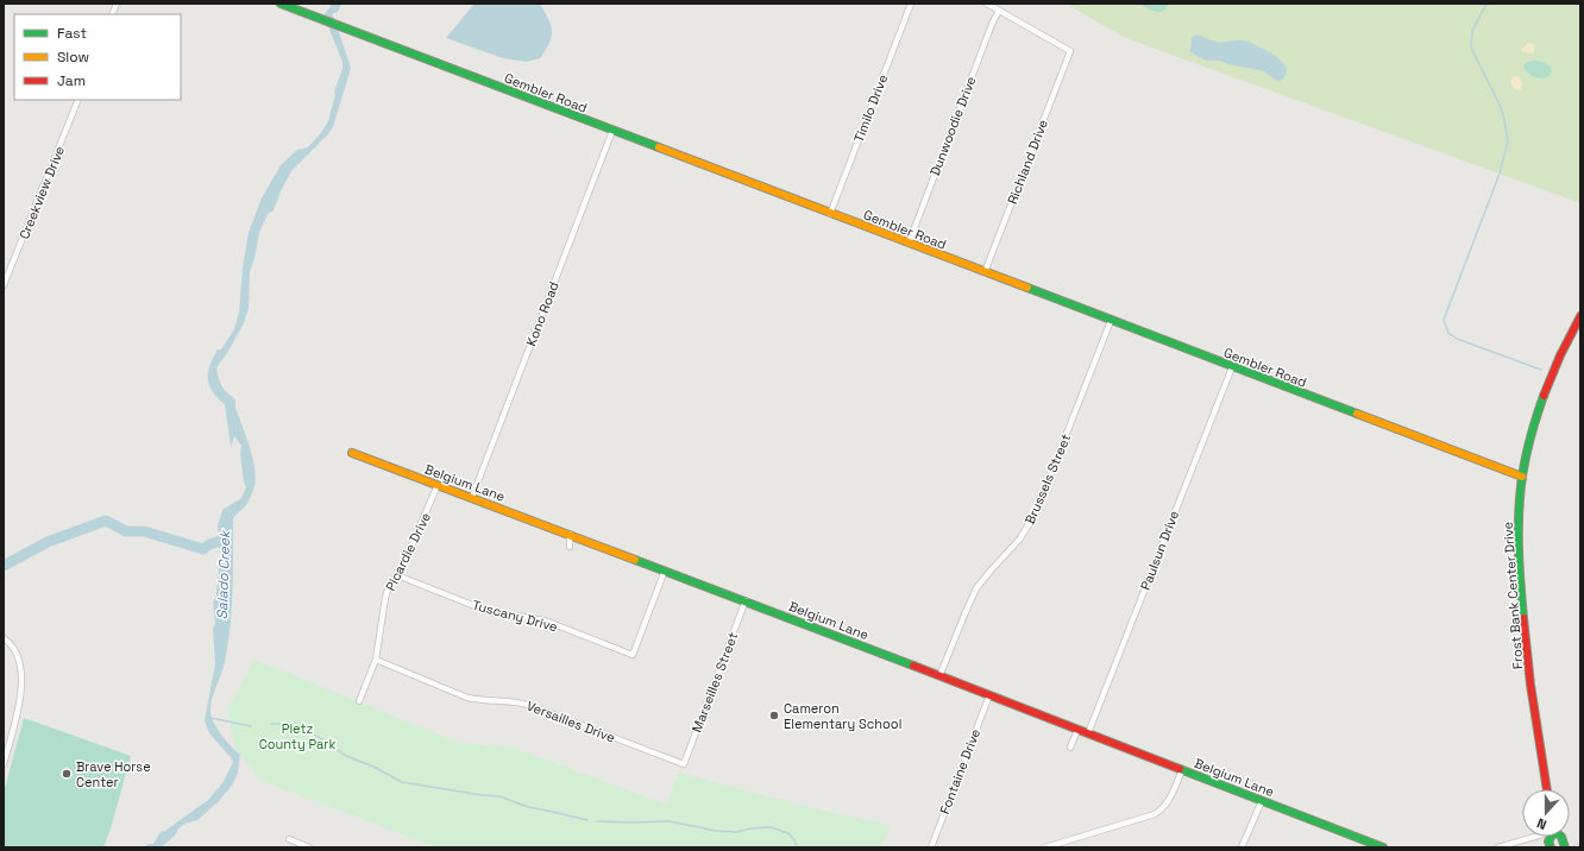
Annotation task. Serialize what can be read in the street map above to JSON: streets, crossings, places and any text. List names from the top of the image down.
{
  "streets": {
    "main road": ["Gembler Road", "Belgium Lane", "Frost Bank Center Drive"],
    "street": [
      "Timilo Drive",
      "Dunwoodie Drive",
      "Richland Drive",
      "Creekview Drive",
      "Kono Road",
      "Brussels Street",
      "Paulsun Drive",
      "Picardie Drive",
      "Tuscany Drive",
      "Marseilles Street",
      "Versailles Drive",
      "Fontaine Drive"
    ]
  },
  "crossings": [
    ["Gembler Road", "Timilo Drive"],
    ["Gembler Road", "Dunwoodie Drive"],
    ["Gembler Road", "Richland Drive"],
    ["Gembler Road", "Kono Road"],
    ["Gembler Road", "Brussels Street"],
    ["Gembler Road", "Paulsun Drive"],
    ["Gembler Road", "Frost Bank Center Drive"],
    ["Dunwoodie Drive", "Richland Drive"],
    ["Kono Road", "Belgium Lane"],
    ["Brussels Street", "Belgium Lane"],
    ["Belgium Lane", "Paulsun Drive"],
    ["Belgium Lane", "Picardie Drive"],
    ["Belgium Lane", "Tuscany Drive"],
    ["Belgium Lane", "Marseilles Street"],
    ["Belgium Lane", "Fontaine Drive"],
    ["Picardie Drive", "Tuscany Drive"],
    ["Picardie Drive", "Versailles Drive"],
    ["Marseilles Street", "Versailles Drive"]
  ],
  "water": ["Salado Creek"],
  "parks": ["Pletz County Park"],
  "places": ["Cameron Elementary School", "Brave Horse Center"],
  "legend": ["Fast", "Slow", "Jam"],
  "north": "bottom"
}
